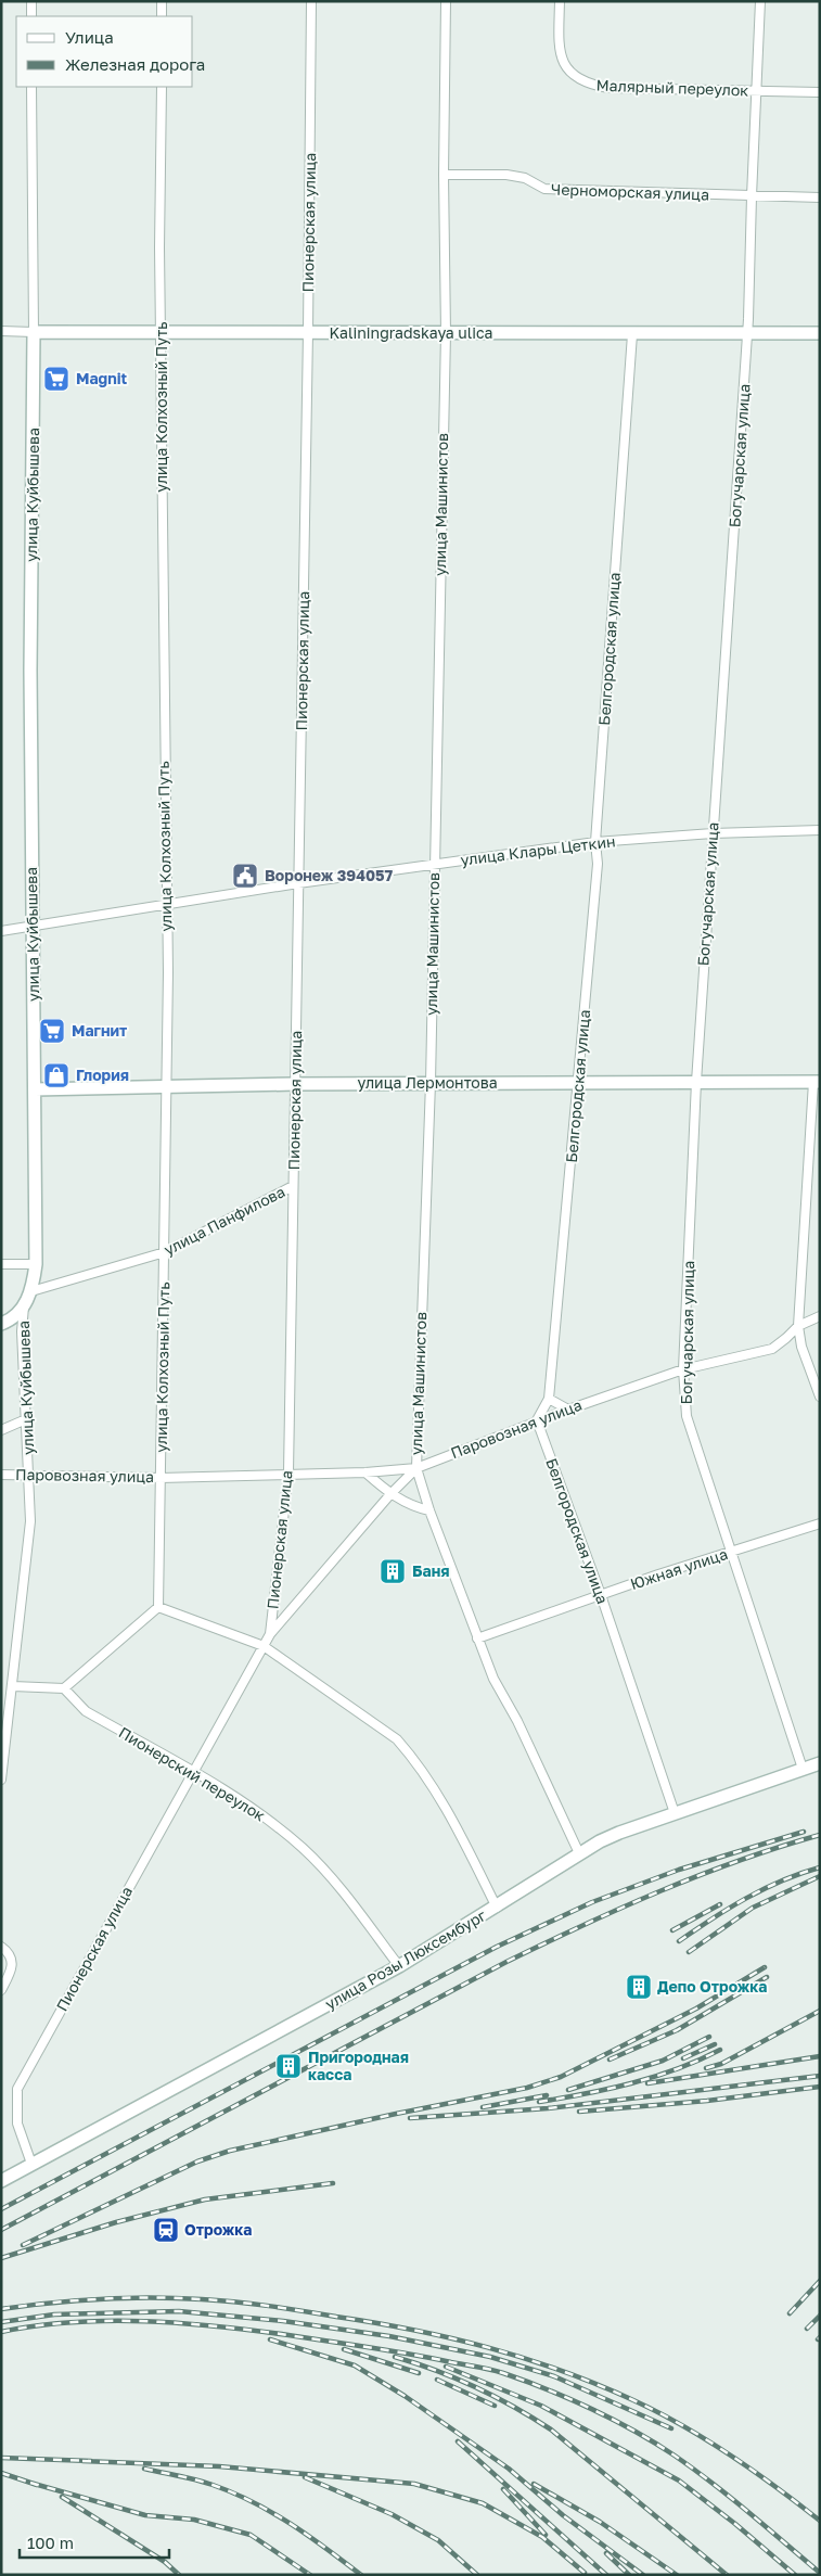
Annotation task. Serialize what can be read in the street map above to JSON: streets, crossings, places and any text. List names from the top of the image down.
{
  "streets": {
    "main road": [
      "Kaliningradskaya ulica",
      "улица Куйбышева",
      "улица Лермонтова",
      "улица Розы Люксембург"
    ],
    "street": [
      "Малярный переулок",
      "Черноморская улица",
      "Пионерская улица",
      "улица Колхозный Путь",
      "Богучарская улица",
      "улица Машинистов",
      "Белгородская улица",
      "улица Клары Цеткин",
      "улица Панфилова",
      "Паровозная улица",
      "Южная улица",
      "Пионерский переулок"
    ]
  },
  "crossings": [
    ["Малярный переулок", "Богучарская улица"],
    ["Черноморская улица", "Богучарская улица"],
    ["Черноморская улица", "улица Машинистов"],
    ["Пионерская улица", "Kaliningradskaya ulica"],
    ["Пионерская улица", "улица Клары Цеткин"],
    ["Пионерская улица", "улица Лермонтова"],
    ["Пионерская улица", "улица Панфилова"],
    ["Пионерская улица", "Паровозная улица"],
    ["Пионерская улица", "Пионерский переулок"],
    ["Пионерская улица", "улица Розы Люксембург"],
    ["Kaliningradskaya ulica", "улица Колхозный Путь"],
    ["Kaliningradskaya ulica", "Богучарская улица"],
    ["Kaliningradskaya ulica", "улица Куйбышева"],
    ["Kaliningradskaya ulica", "улица Машинистов"],
    ["Kaliningradskaya ulica", "Белгородская улица"],
    ["улица Колхозный Путь", "улица Клары Цеткин"],
    ["улица Колхозный Путь", "улица Лермонтова"],
    ["улица Колхозный Путь", "улица Панфилова"],
    ["улица Колхозный Путь", "Паровозная улица"],
    ["Богучарская улица", "улица Клары Цеткин"],
    ["Богучарская улица", "улица Лермонтова"],
    ["Богучарская улица", "Паровозная улица"],
    ["Богучарская улица", "Южная улица"],
    ["Богучарская улица", "улица Розы Люксембург"],
    ["улица Куйбышева", "улица Клары Цеткин"],
    ["улица Куйбышева", "улица Лермонтова"],
    ["улица Куйбышева", "улица Панфилова"],
    ["улица Куйбышева", "Паровозная улица"],
    ["улица Машинистов", "улица Клары Цеткин"],
    ["улица Машинистов", "улица Лермонтова"],
    ["улица Машинистов", "Паровозная улица"],
    ["улица Машинистов", "Южная улица"],
    ["улица Машинистов", "улица Розы Люксембург"],
    ["Белгородская улица", "улица Клары Цеткин"],
    ["Белгородская улица", "улица Лермонтова"],
    ["Белгородская улица", "Паровозная улица"],
    ["Белгородская улица", "Южная улица"],
    ["Белгородская улица", "улица Розы Люксембург"],
    ["Пионерский переулок", "улица Розы Люксембург"]
  ],
  "places": {
    "supermarket": ["Magnit", "Магнит"],
    "public building": ["Воронеж 394057"],
    "shop": ["Глория"],
    "building": ["Баня", "Депо Отрожка", "Пригородная касса"],
    "station": ["Отрожка"]
  },
  "legend": ["Улица", "Железная дорога"],
  "scale_bar": "100 m"
}
